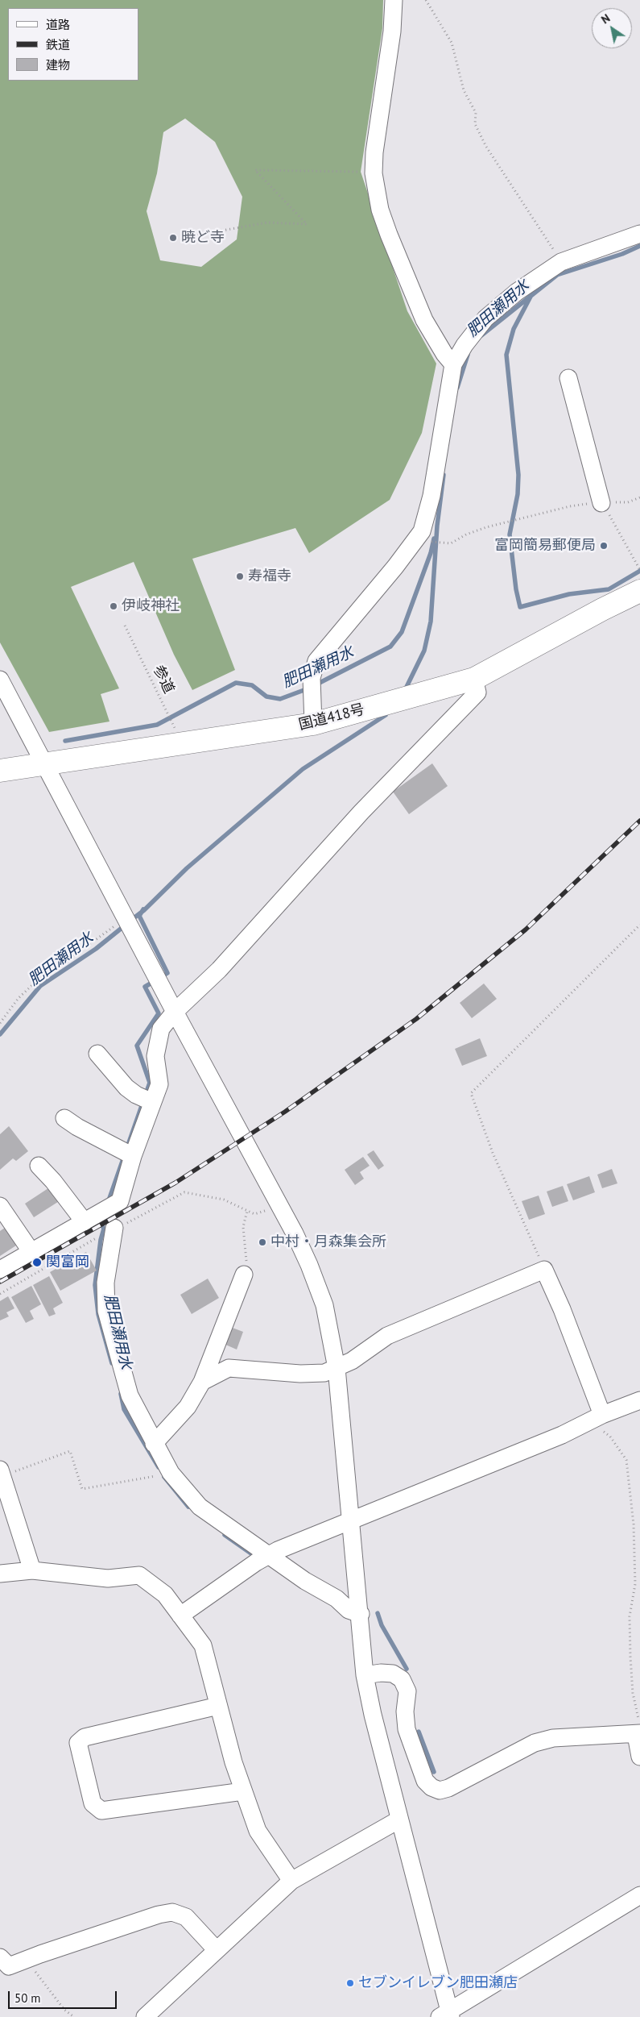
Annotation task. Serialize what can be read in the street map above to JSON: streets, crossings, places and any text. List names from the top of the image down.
{
  "streets": {
    "highway": ["国道418号"],
    "path": ["参道"]
  },
  "crossings": [
    ["参道", "国道418号"]
  ],
  "water": ["肥田瀬用水"],
  "places": [
    "暁ど寺",
    "富岡簡易郵便局",
    "寿福寺",
    "伊岐神社",
    "中村・月森集会所",
    "関富岡",
    "セブンイレブン肥田瀬店"
  ],
  "legend": ["道路", "鉄道", "建物"],
  "scale_bar": "50 m",
  "north": "top left"
}
